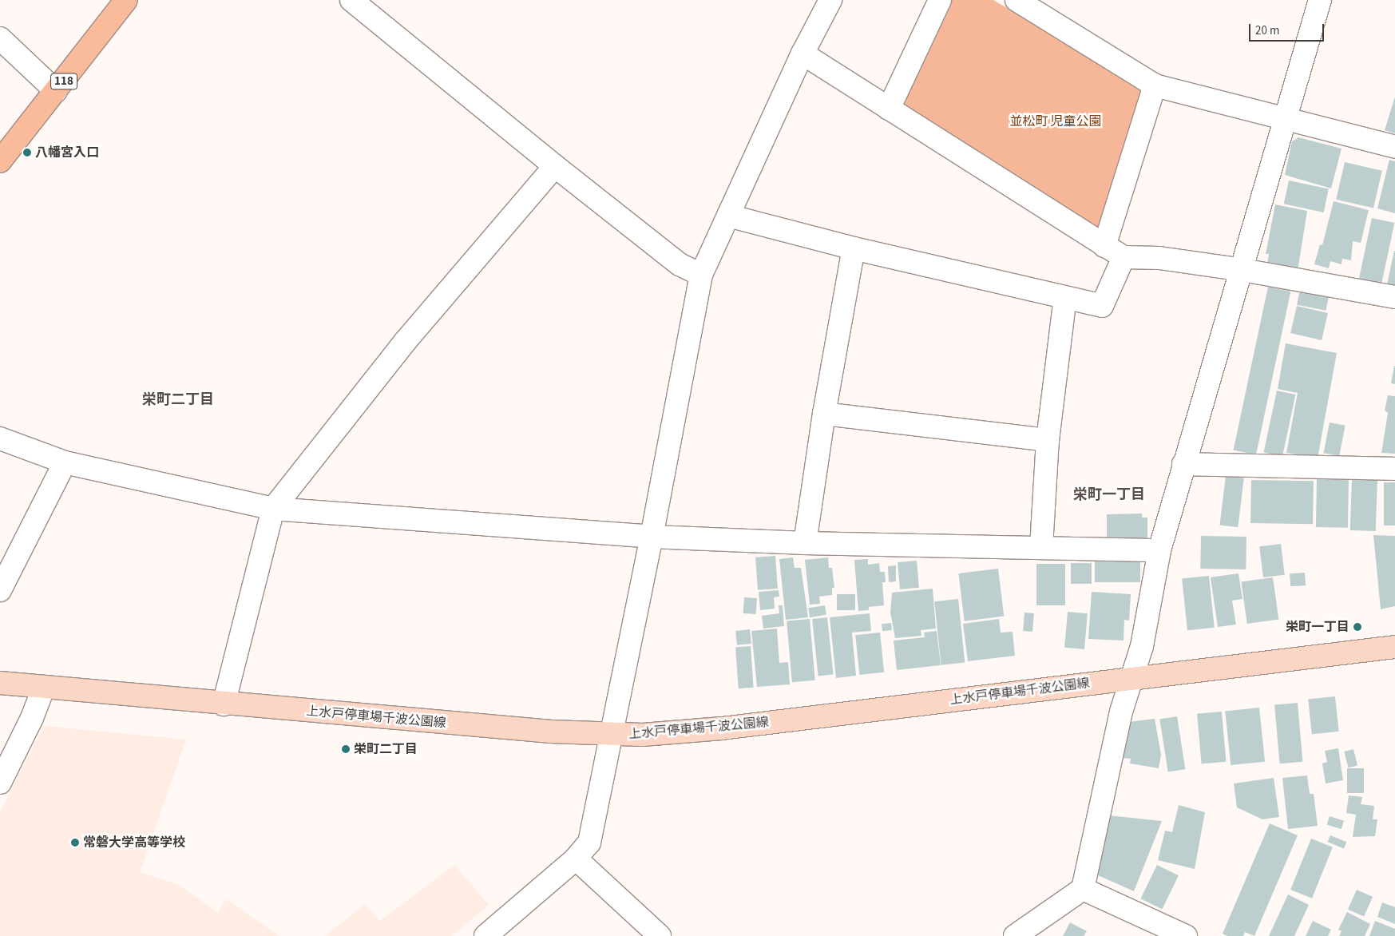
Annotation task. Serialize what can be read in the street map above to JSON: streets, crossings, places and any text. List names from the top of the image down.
{
  "streets": {
    "highway": ["118"],
    "main road": ["上水戸停車場千波公園線"]
  },
  "districts": ["栄町二丁目", "栄町一丁目"],
  "parks": ["並松町 児童公園"],
  "places": [
    "八幡宮入口",
    "栄町一丁目",
    "栄町二丁目",
    "常磐大学高等学校"
  ],
  "scale_bar": "20 m"
}
